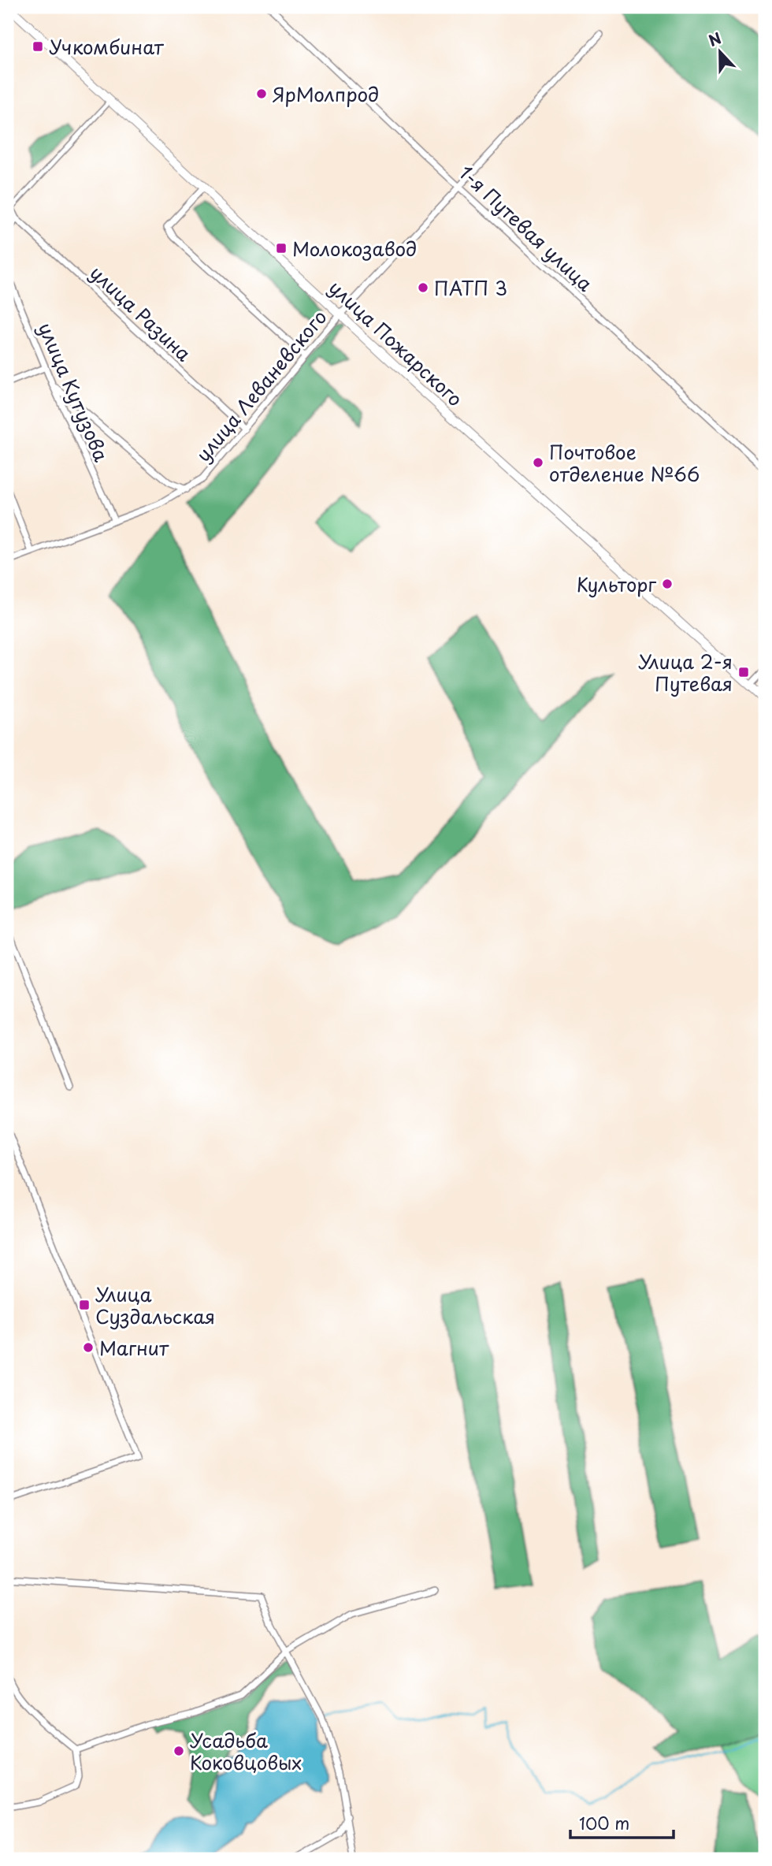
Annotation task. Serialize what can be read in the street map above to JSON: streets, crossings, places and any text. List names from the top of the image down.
{
  "streets": {
    "street": [
      "1-я Путевая улица",
      "улица Разина",
      "улица Пожарского",
      "улица Леваневского",
      "улица Кутузова"
    ]
  },
  "crossings": [
    ["1-я Путевая улица", "улица Леваневского"],
    ["улица Разина", "улица Леваневского"],
    ["улица Пожарского", "улица Леваневского"],
    ["улица Леваневского", "улица Кутузова"]
  ],
  "places": {
    "transit": [
      "Учкомбинат",
      "Молокозавод",
      "Улица 2-я Путевая",
      "Улица Суздальская"
    ],
    "other": [
      "ЯрМолпрод",
      "ПАТП 3",
      "Почтовое отделение №66",
      "Культорг",
      "Магнит",
      "Усадьба Коковцовых"
    ]
  },
  "scale_bar": "100 m",
  "north": "top"
}
